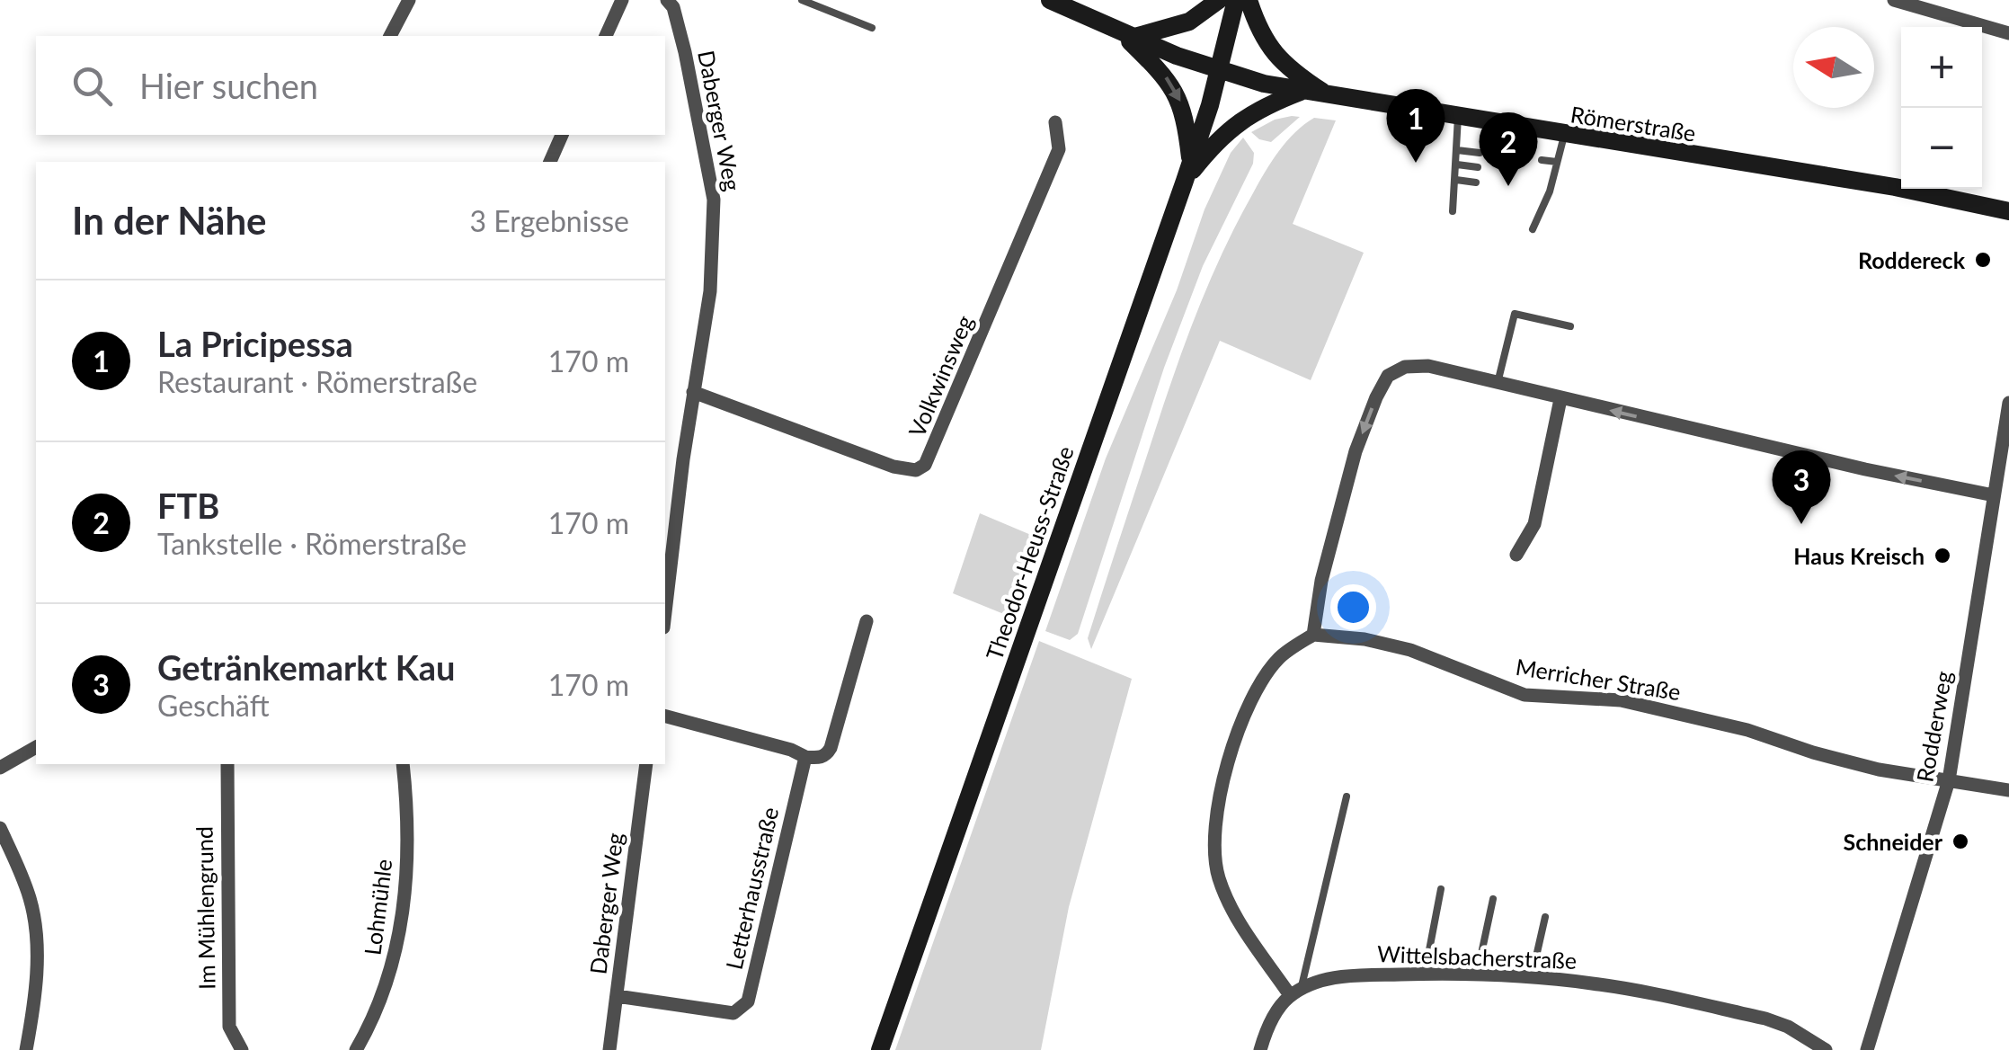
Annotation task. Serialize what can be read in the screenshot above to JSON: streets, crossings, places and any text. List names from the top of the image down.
{
  "streets": {
    "main road": ["Römerstraße", "Theodor-Heuss-Straße"],
    "street": [
      "Daberger Weg",
      "Volkwinsweg",
      "Merricher Straße",
      "Rodderweg",
      "Letterhausstraße",
      "Lohmühle",
      "Im Mühlengrund",
      "Wittelsbacherstraße"
    ]
  },
  "crossings": [
    ["Daberger Weg", "Volkwinsweg"],
    ["Daberger Weg", "Letterhausstraße"],
    ["Römerstraße", "Theodor-Heuss-Straße"],
    ["Merricher Straße", "Rodderweg"]
  ],
  "places": ["Roddereck", "Haus Kreisch", "Schneider"],
  "north": "left",
  "page": {
    "map_buttons": ["+", "−"],
    "search": "Hier suchen",
    "pins": ["1", "2", "3"],
    "heading": ["In der Nähe", "3 Ergebnisse"],
    "list": [
      {
        "mark": "1",
        "name": "La Pricipessa",
        "note": "Restaurant · Römerstraße",
        "value": "170 m"
      },
      {
        "mark": "2",
        "name": "FTB",
        "note": "Tankstelle · Römerstraße",
        "value": "170 m"
      },
      {
        "mark": "3",
        "name": "Getränkemarkt Kau",
        "note": "Geschäft",
        "value": "170 m"
      }
    ]
  }
}
